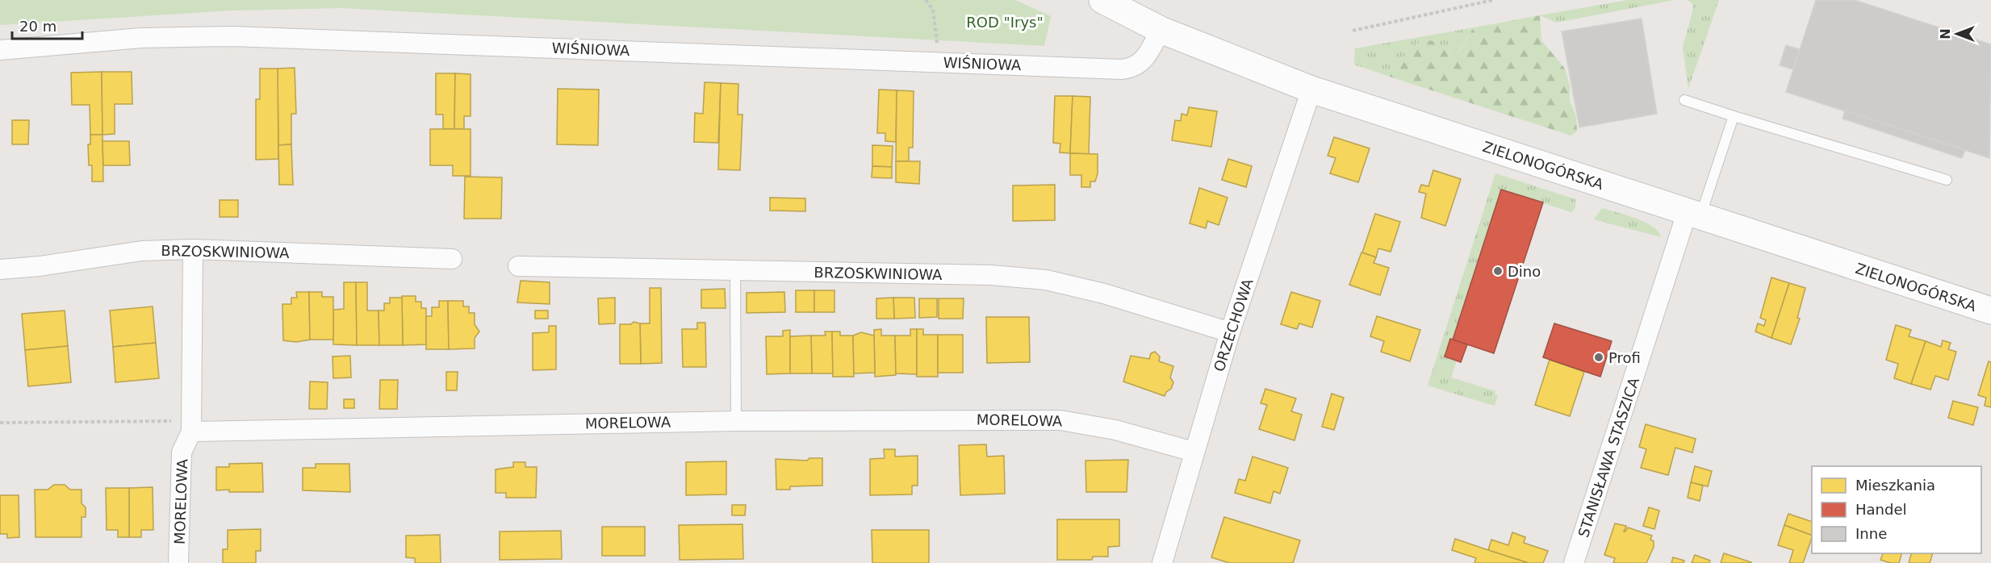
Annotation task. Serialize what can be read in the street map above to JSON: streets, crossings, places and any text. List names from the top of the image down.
{
  "streets": {
    "street": [
      "WIŚNIOWA",
      "ZIELONOGÓRSKA",
      "BRZOSKWINIOWA",
      "ORZECHOWA",
      "MORELOWA",
      "STANISŁAWA STASZICA"
    ]
  },
  "crossings": [
    ["WIŚNIOWA", "ZIELONOGÓRSKA"],
    ["ZIELONOGÓRSKA", "ORZECHOWA"],
    ["ZIELONOGÓRSKA", "STANISŁAWA STASZICA"],
    ["BRZOSKWINIOWA", "ORZECHOWA"],
    ["ORZECHOWA", "MORELOWA"]
  ],
  "parks": ["ROD \"Irys\""],
  "places": ["Dino", "Profi"],
  "legend": ["Mieszkania", "Handel", "Inne"],
  "scale_bar": "20 m",
  "north": "left"
}
